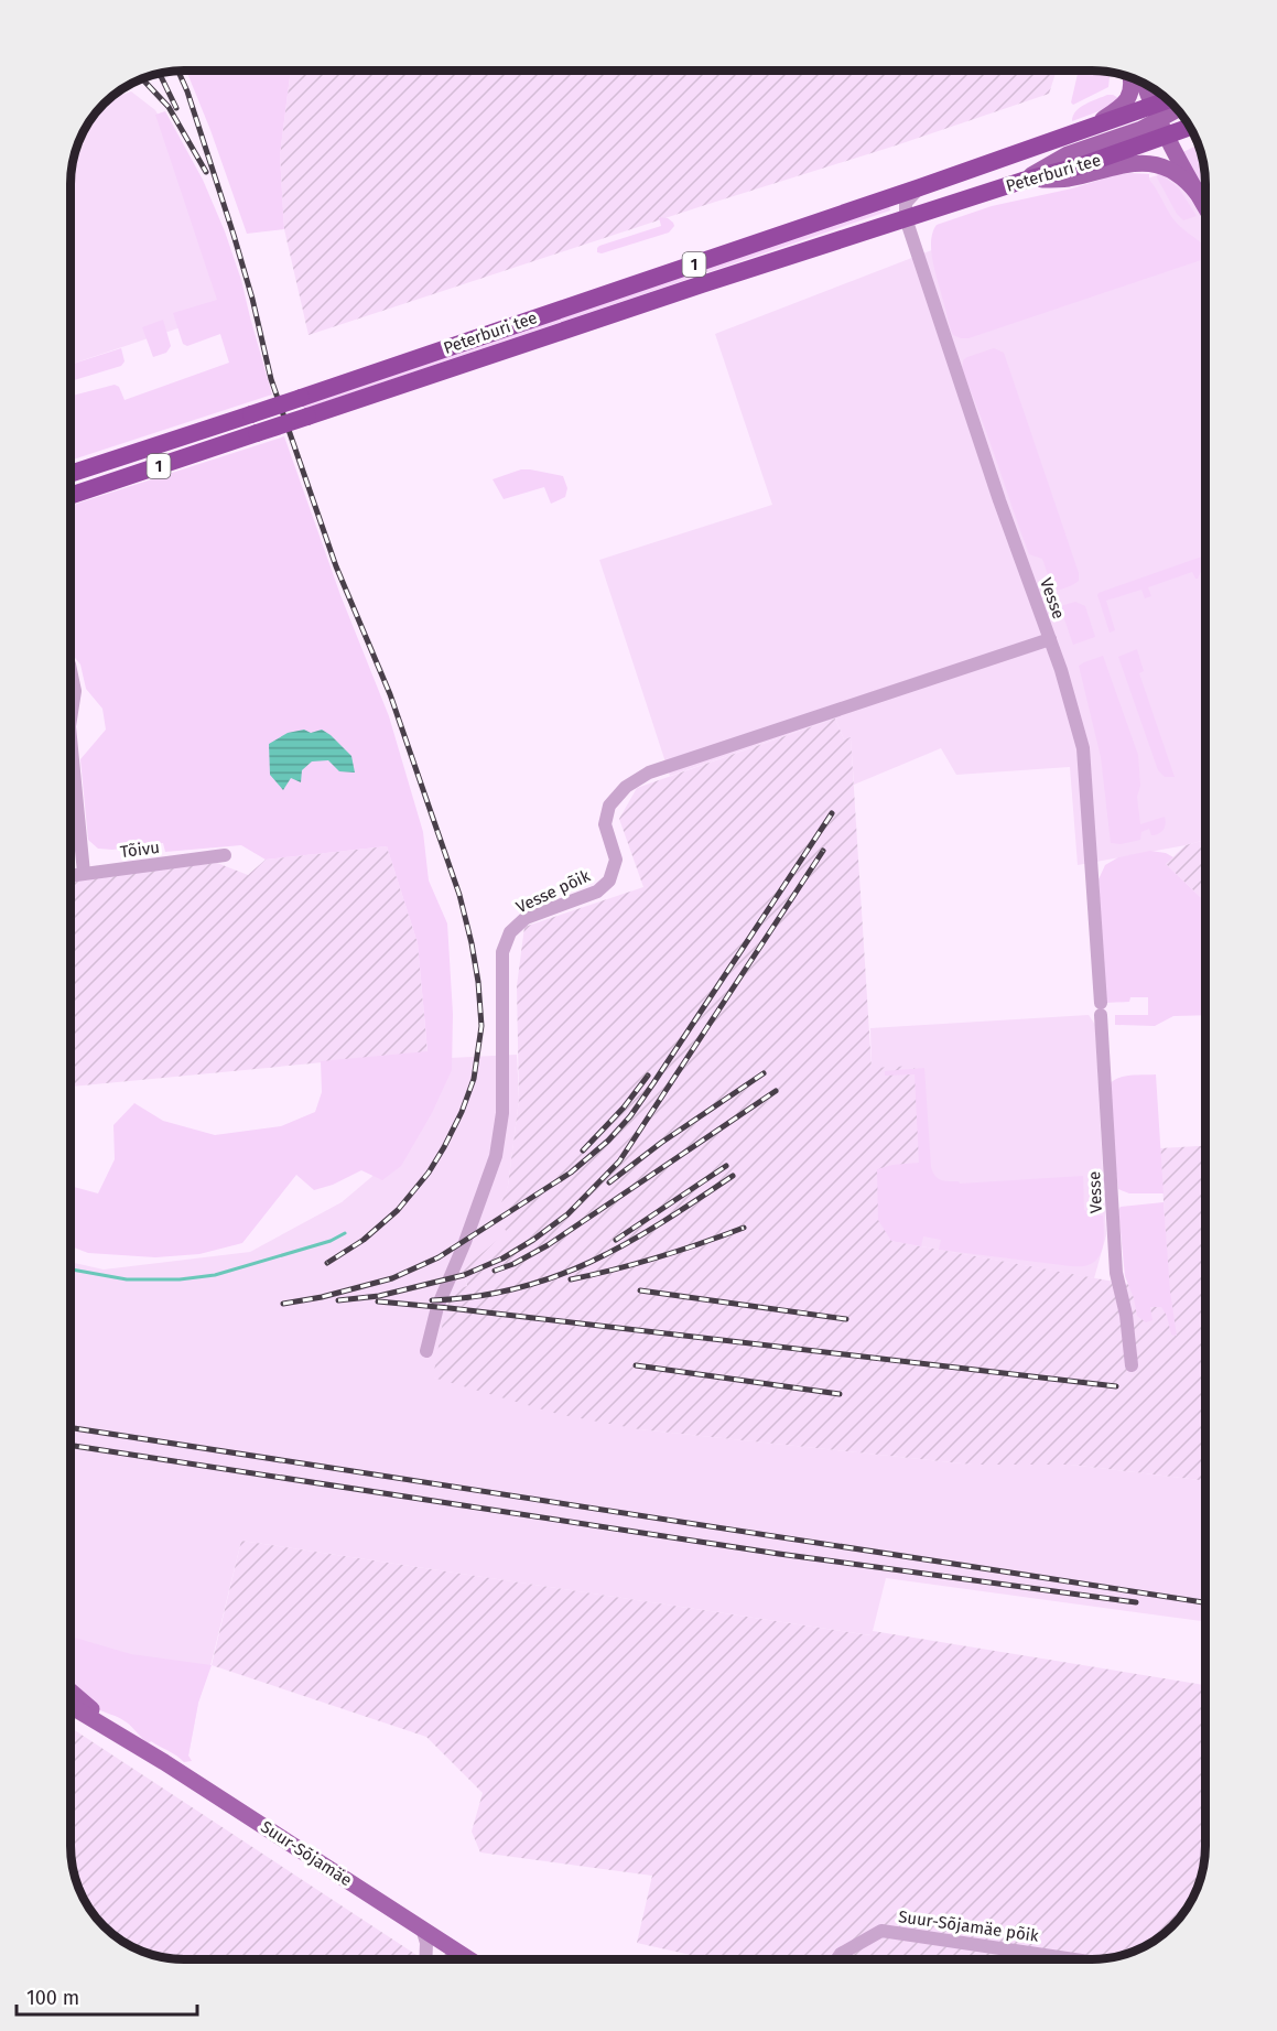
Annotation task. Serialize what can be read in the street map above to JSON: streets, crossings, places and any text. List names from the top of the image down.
{
  "streets": {
    "highway": ["Peterburi tee", "1"],
    "main road": ["Suur-Sõjamäe"],
    "street": [
      "Vesse",
      "Tõivu",
      "Vesse põik",
      "Suur-Sõjamäe põik"
    ]
  },
  "crossings": [
    ["Peterburi tee", "Vesse"],
    ["Vesse", "Vesse põik"]
  ],
  "scale_bar": "100 m"
}
